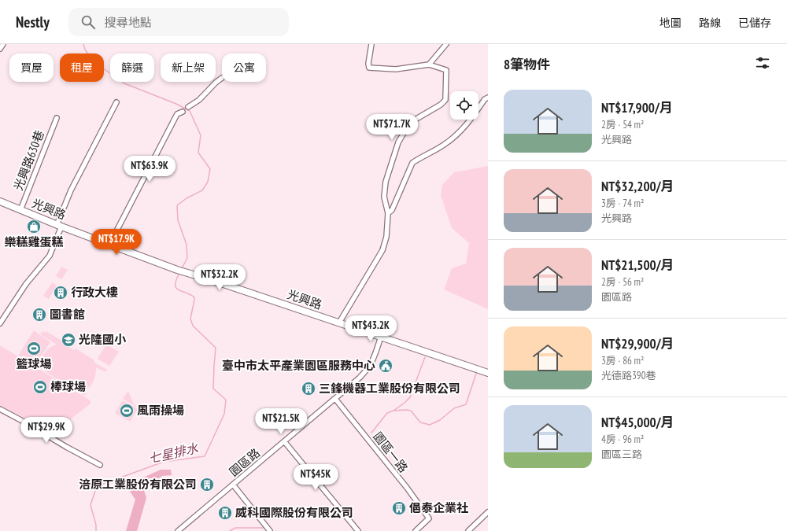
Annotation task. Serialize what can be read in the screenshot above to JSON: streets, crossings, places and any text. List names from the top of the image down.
{
  "streets": {
    "main road": ["光興路"],
    "street": ["光興路630巷", "園區一路", "園區路"]
  },
  "crossings": [
    ["光興路630巷", "光興路"],
    ["光興路", "園區路"],
    ["園區一路", "園區路"]
  ],
  "water": ["七星排水"],
  "places": {
    "shop": ["樂糕雞蛋糕"],
    "building": [
      "行政大樓",
      "圖書館",
      "三鋒機器工業股份有限公司",
      "涪原工業股份有限公司",
      "俋泰企業社",
      "威科國際股份有限公司"
    ],
    "school or university": ["光隆國小"],
    "sports": ["籃球場", "棒球場", "風雨操場"],
    "public building": ["臺中市太平產業園區服務中心"]
  },
  "page": {
    "header": "Nestly",
    "search": "搜尋地點",
    "nav": ["地圖", "路線", "已儲存"],
    "heading": "8筆物件",
    "chip": [
      "買屋",
      "租屋",
      "篩選",
      "新上架",
      "公寓"
    ],
    "list": [
      {
        "name": "NT$17,900/月",
        "note": "2房 · 54 m² · 光興路"
      },
      {
        "name": "NT$32,200/月",
        "note": "3房 · 74 m² · 光興路"
      },
      {
        "name": "NT$21,500/月",
        "note": "2房 · 56 m² · 園區路"
      },
      {
        "name": "NT$29,900/月",
        "note": "3房 · 86 m² · 光德路390巷"
      },
      {
        "name": "NT$45,000/月",
        "note": "4房 · 96 m² · 園區三路"
      }
    ],
    "price": [
      "NT$71.7K",
      "NT$63.9K",
      "NT$17.9K",
      "NT$32.2K",
      "NT$43.2K",
      "NT$21.5K",
      "NT$29.9K",
      "NT$45K"
    ]
  }
}
